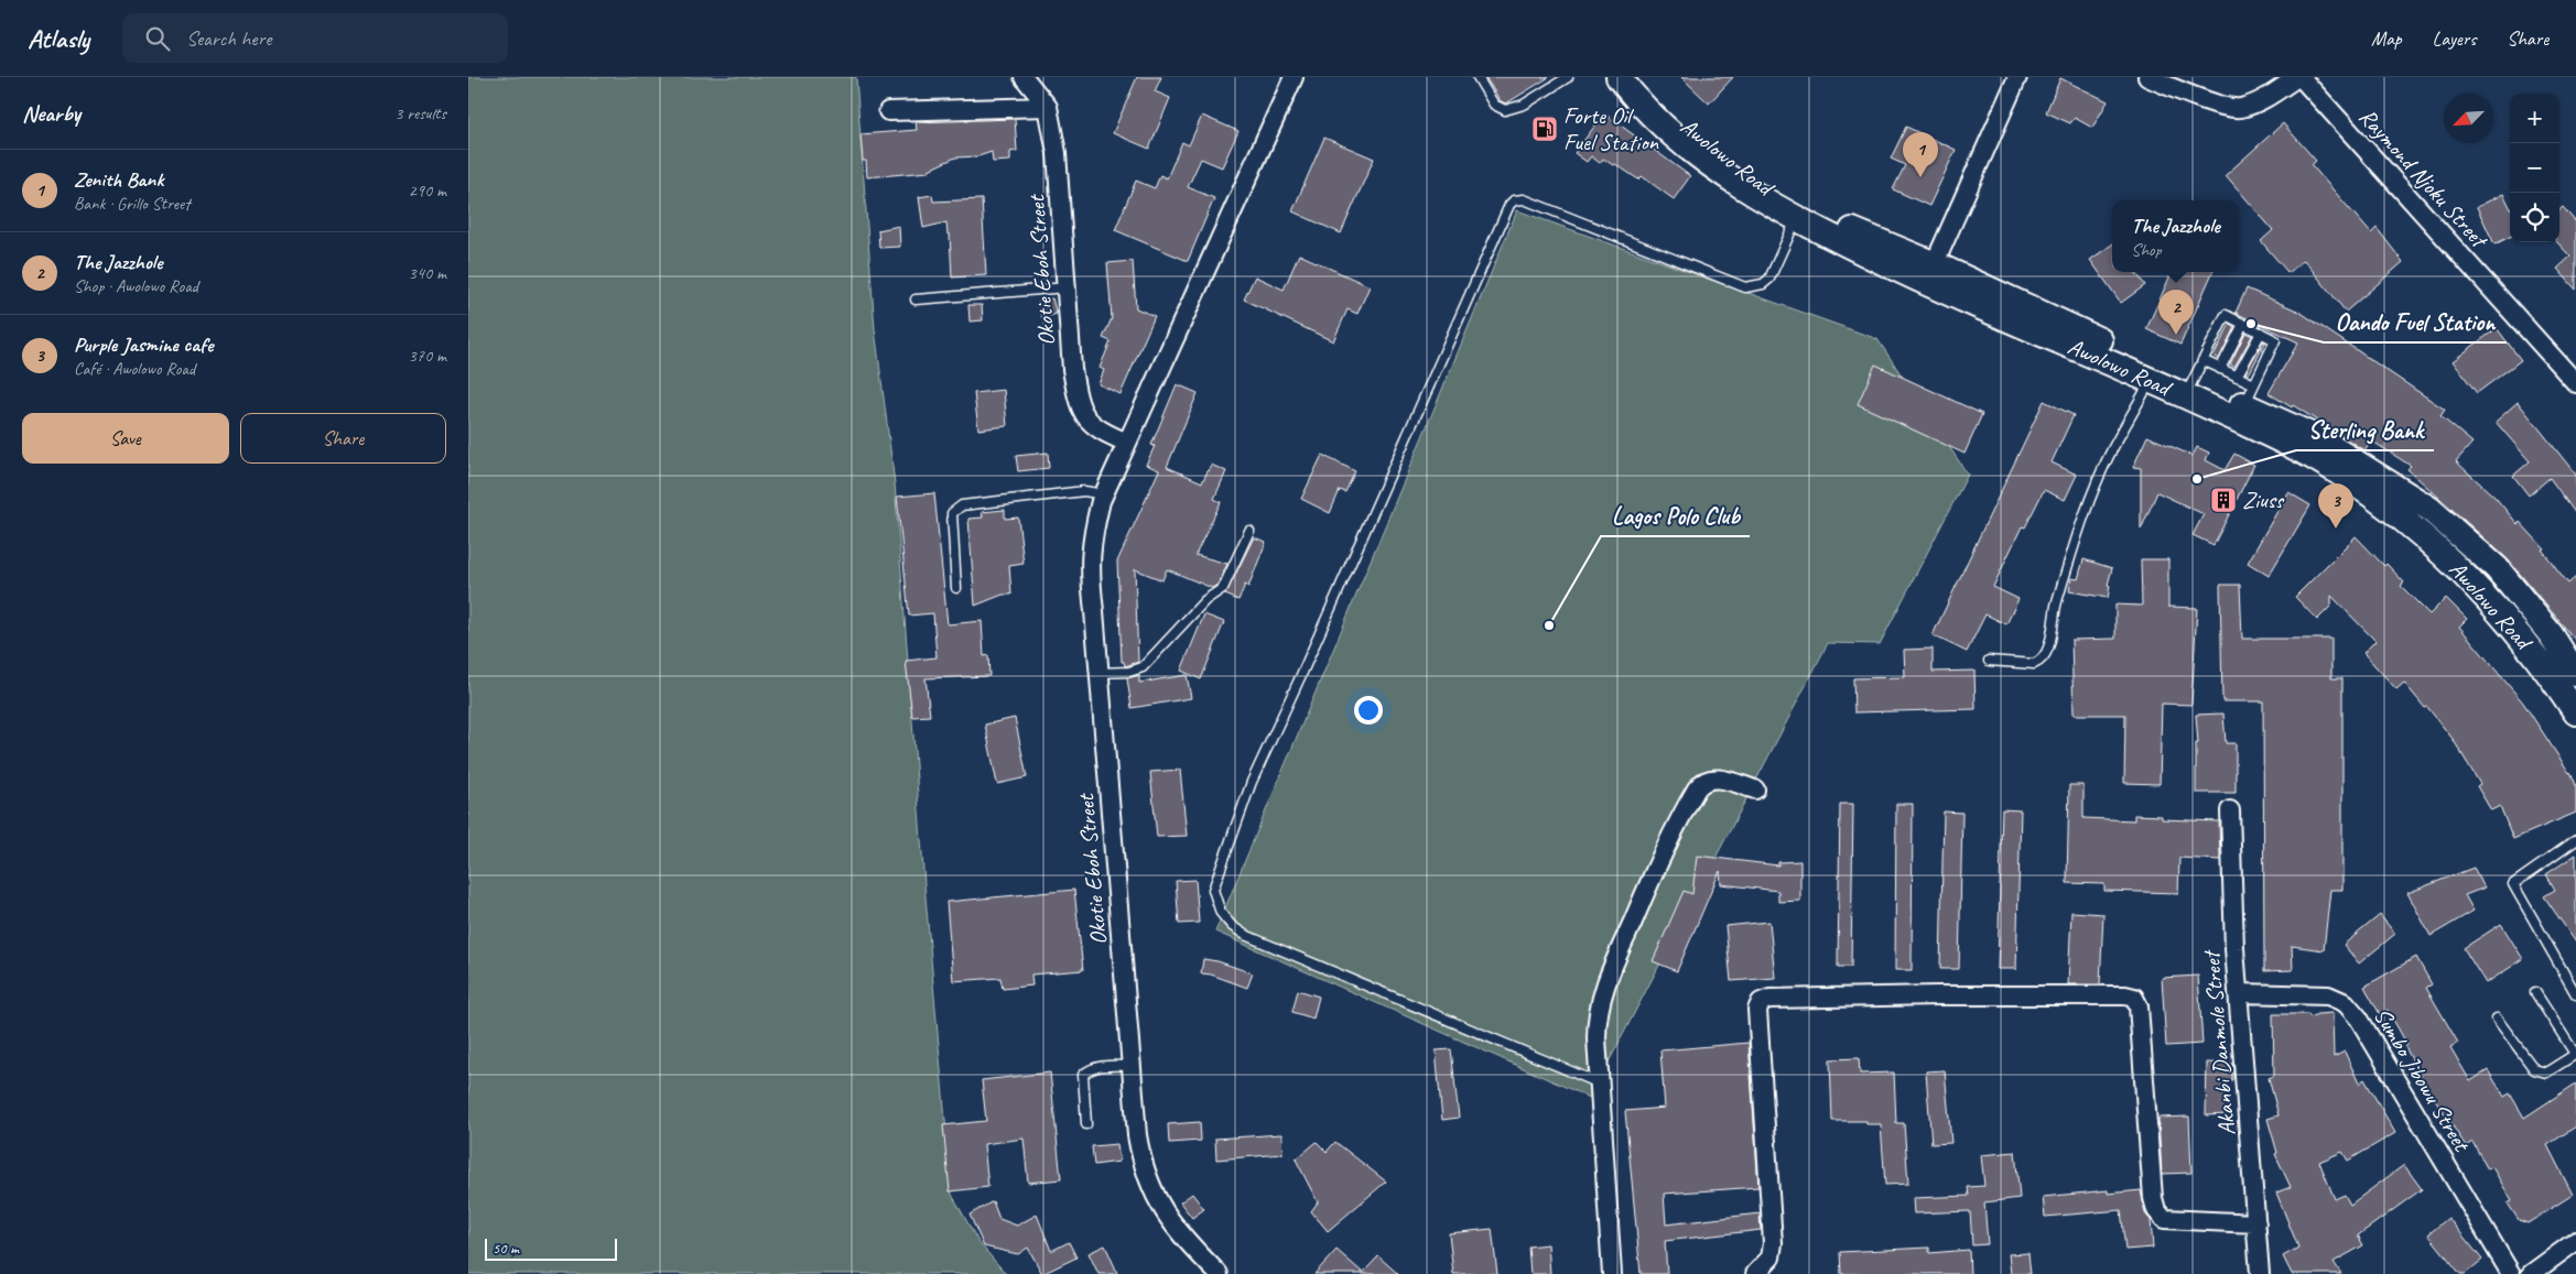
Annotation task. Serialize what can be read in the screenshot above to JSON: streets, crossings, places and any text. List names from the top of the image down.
{
  "streets": {
    "main road": ["Awolowo Road"],
    "street": [
      "Raymond Njoku Street",
      "Okotie Eboh Street",
      "Akanbi Danmole Street",
      "Sumbo Jibowu Street"
    ]
  },
  "crossings": [
    ["Akanbi Danmole Street", "Sumbo Jibowu Street"]
  ],
  "places": {
    "fuel station": ["Forte Oil Fuel Station"],
    "other": ["Oando Fuel Station", "Sterling Bank", "Lagos Polo Club"],
    "building": ["Ziuss"]
  },
  "scale_bar": "50 m",
  "north": "bottom left",
  "page": {
    "header": "Atlasly",
    "search": "Search here",
    "nav": ["Map", "Layers", "Share"],
    "heading": ["Nearby", "3 results"],
    "map_buttons": ["+", "−"],
    "pins": ["1", "2", "3"],
    "list": [
      {
        "mark": "1",
        "name": "Zenith Bank",
        "note": "Bank · Grillo Street",
        "value": "290 m"
      },
      {
        "mark": "2",
        "name": "The Jazzhole",
        "note": "Shop · Awolowo Road",
        "value": "340 m"
      },
      {
        "mark": "3",
        "name": "Purple Jasmine cafe",
        "note": "Café · Awolowo Road",
        "value": "370 m"
      }
    ],
    "popup": ["The Jazzhole", "Shop"],
    "buttons": ["Save", "Share"],
    "scale": "50 m"
  }
}
